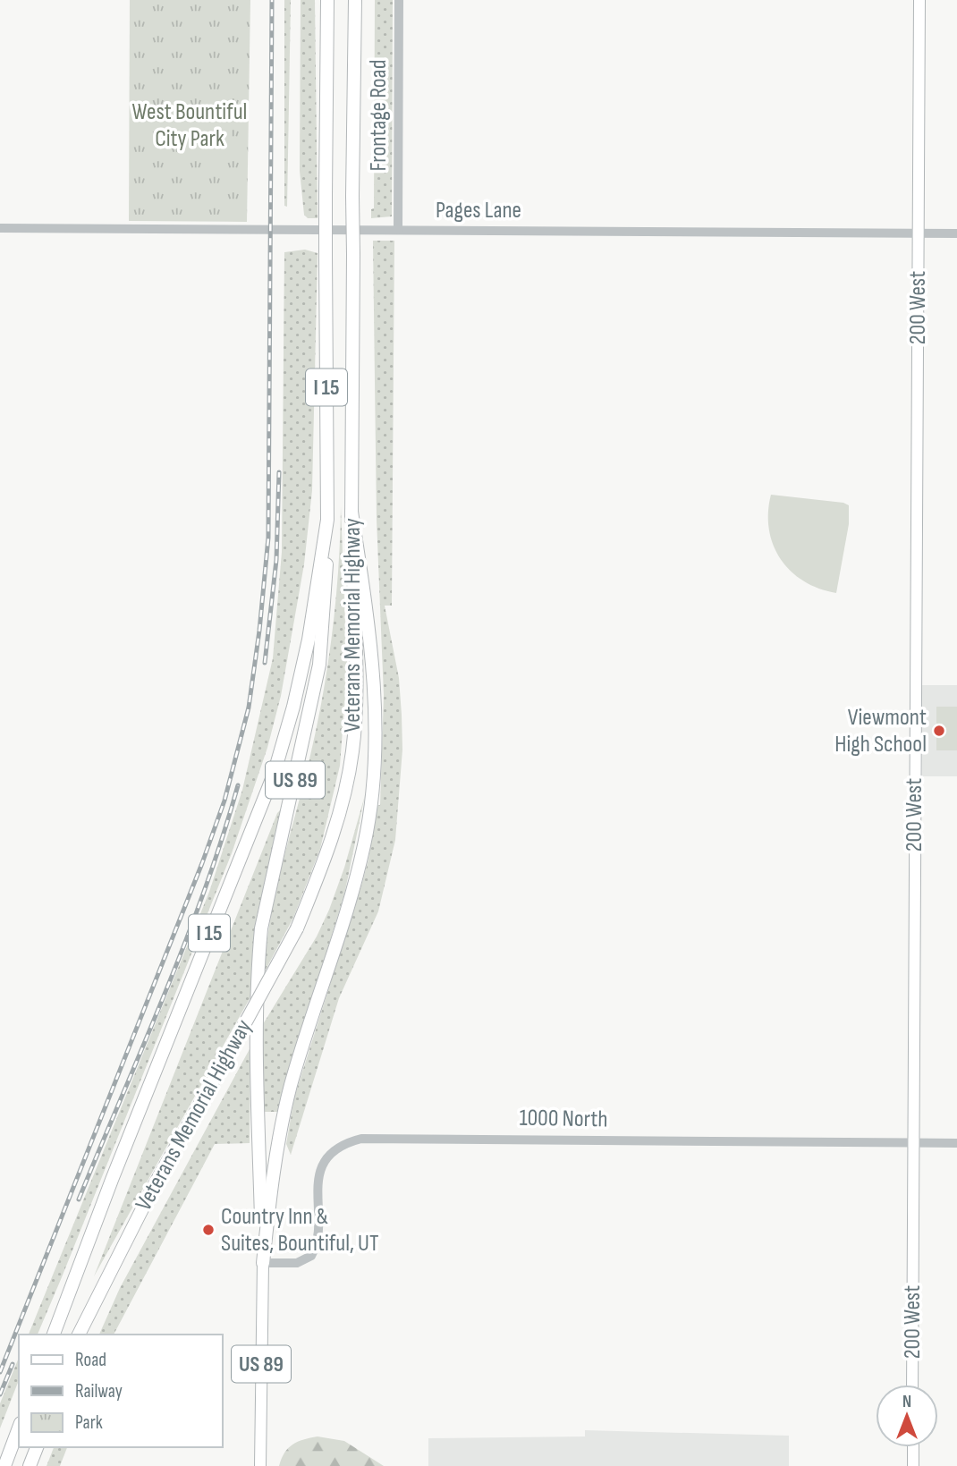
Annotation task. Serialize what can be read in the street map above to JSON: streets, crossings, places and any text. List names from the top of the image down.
{
  "streets": {
    "highway": ["I 15", "Veterans Memorial Highway", "US 89"],
    "main road": ["200 West"],
    "street": ["Frontage Road", "Pages Lane", "1000 North"]
  },
  "crossings": [
    ["Frontage Road", "Pages Lane"],
    ["Pages Lane", "200 West"],
    ["200 West", "1000 North"],
    ["Veterans Memorial Highway", "US 89"],
    ["US 89", "1000 North"]
  ],
  "parks": ["West Bountiful City Park"],
  "places": ["Viewmont High School", "Country Inn & Suites, Bountiful, UT"],
  "legend": ["Road", "Railway", "Park"],
  "north": "top"
}
